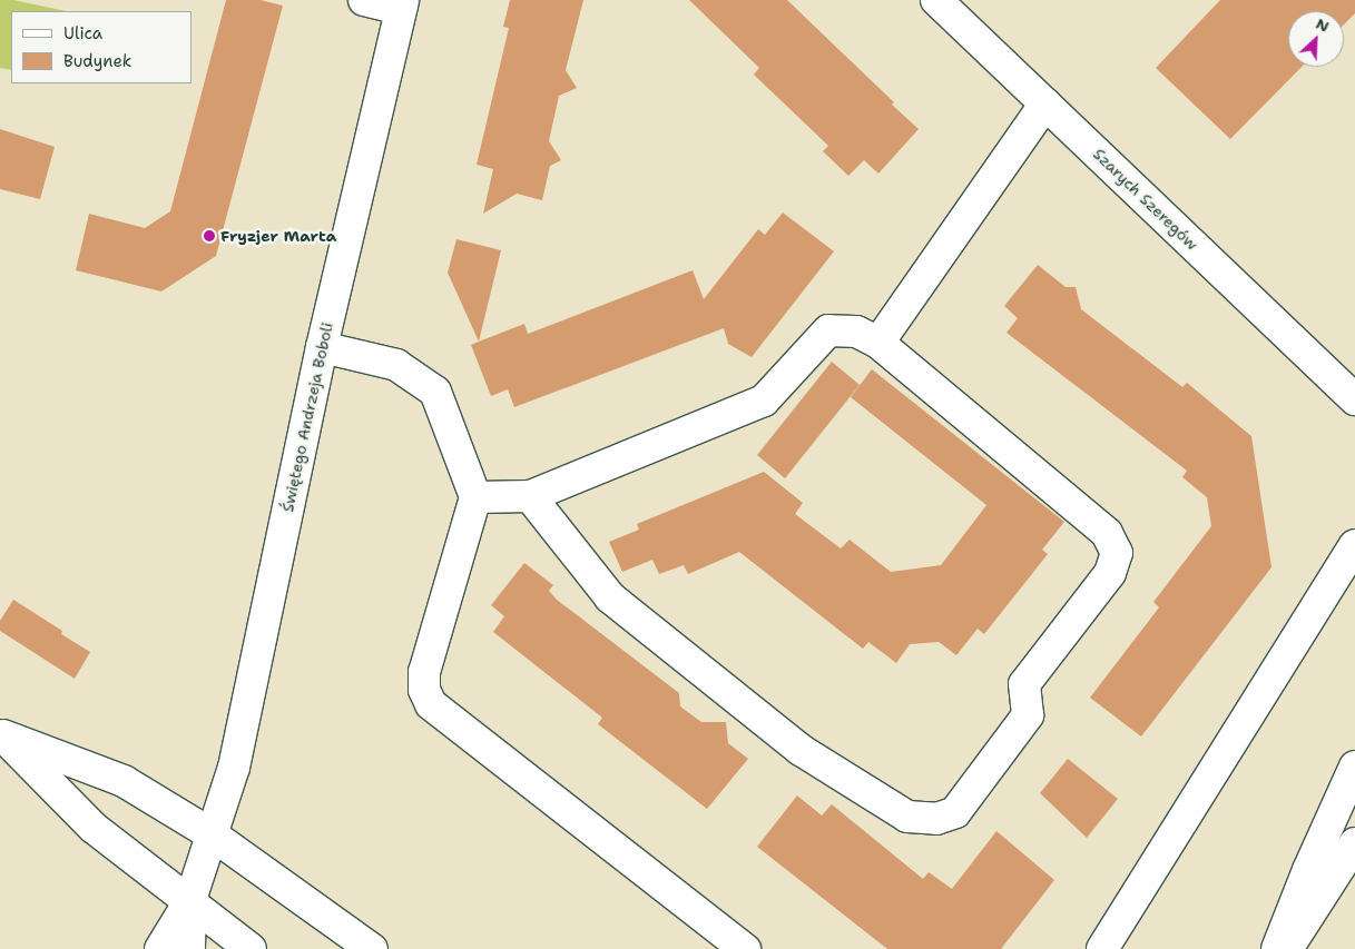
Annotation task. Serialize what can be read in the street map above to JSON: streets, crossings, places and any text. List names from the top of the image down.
{
  "streets": {
    "street": ["Szarych Szeregów", "Świętego Andrzeja Boboli"]
  },
  "places": ["Fryzjer Marta"],
  "legend": ["Ulica", "Budynek"],
  "north": "top right"
}
